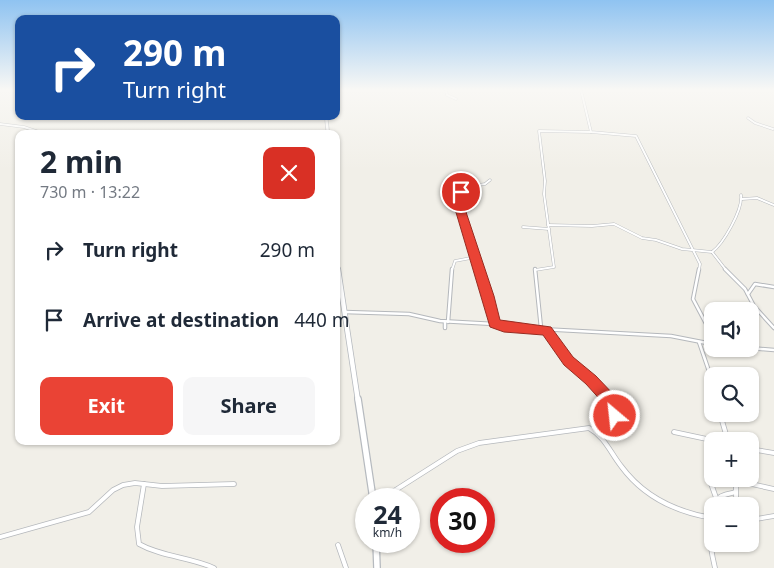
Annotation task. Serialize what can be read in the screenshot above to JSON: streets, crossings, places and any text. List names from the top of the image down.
{
  "page": {
    "turn": ["290 m", "Turn right"],
    "heading": ["2 min", "730 m · 13:22"],
    "list": [
      {
        "name": "Turn right",
        "value": "290 m"
      },
      {
        "name": "Arrive at destination",
        "value": "440 m"
      }
    ],
    "map_buttons": ["+", "−"],
    "buttons": ["Exit", "Share"],
    "speed": "24 km/h",
    "limit": "30"
  }
}
